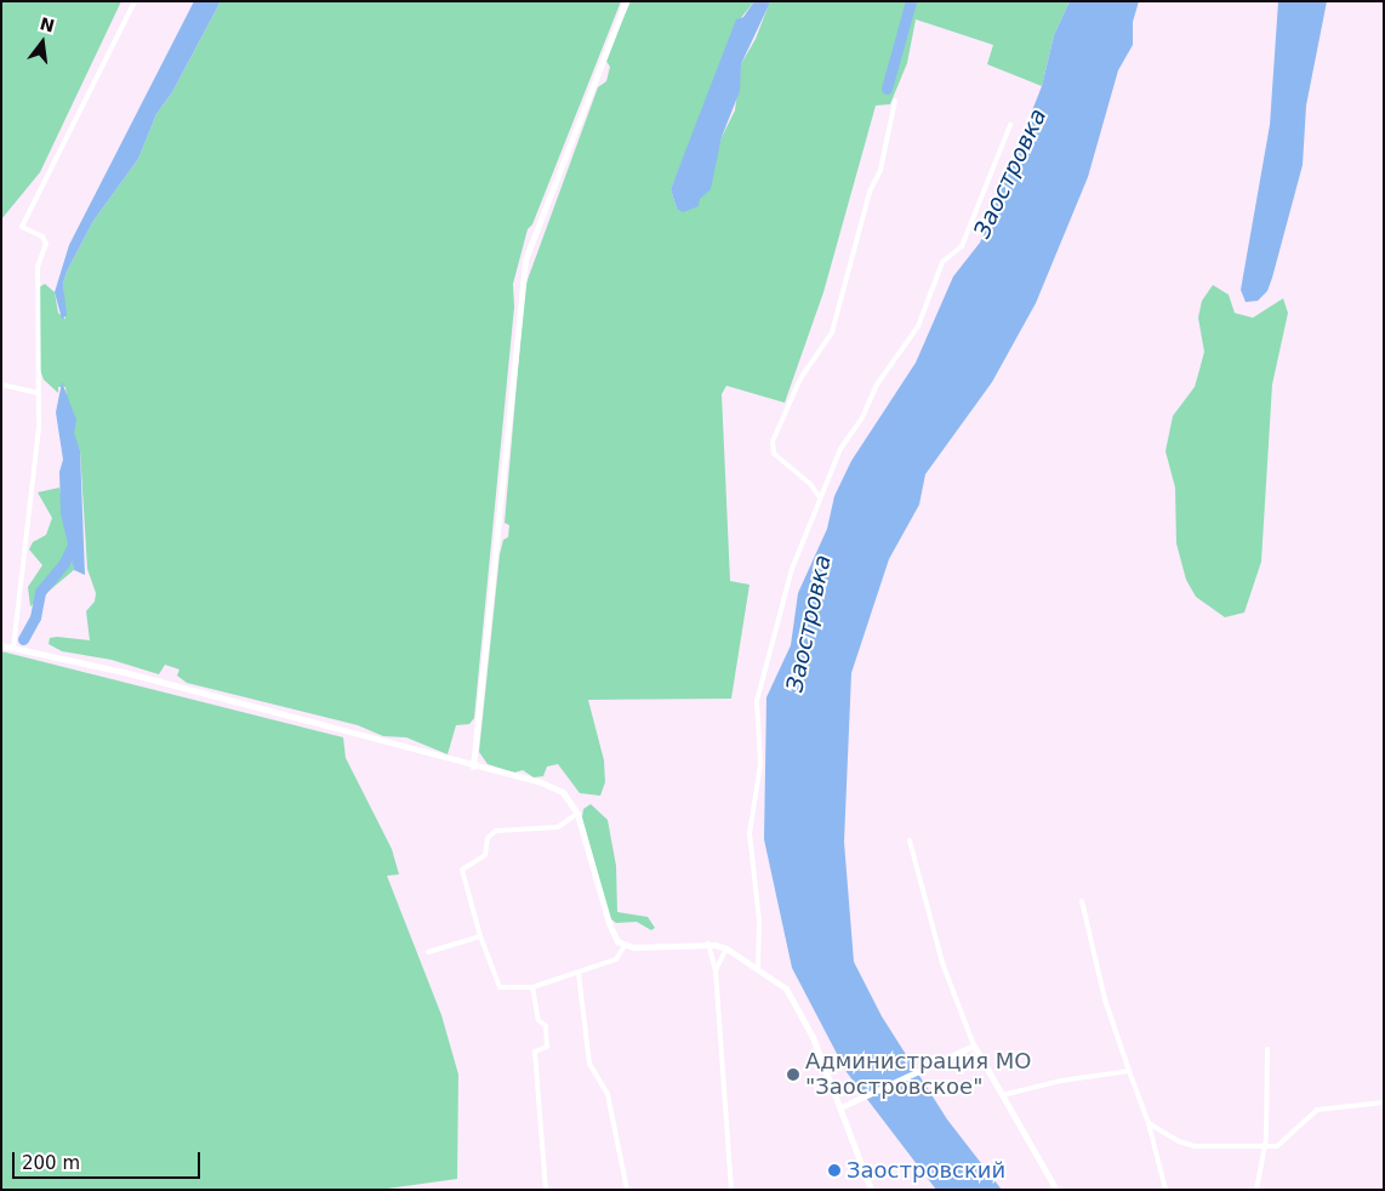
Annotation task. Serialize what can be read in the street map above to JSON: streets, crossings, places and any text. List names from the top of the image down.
{
  "water": ["Заостровка"],
  "places": ["Администрация МО \"Заостровское\"", "Заостровский"],
  "scale_bar": "200 m",
  "north": "top"
}
